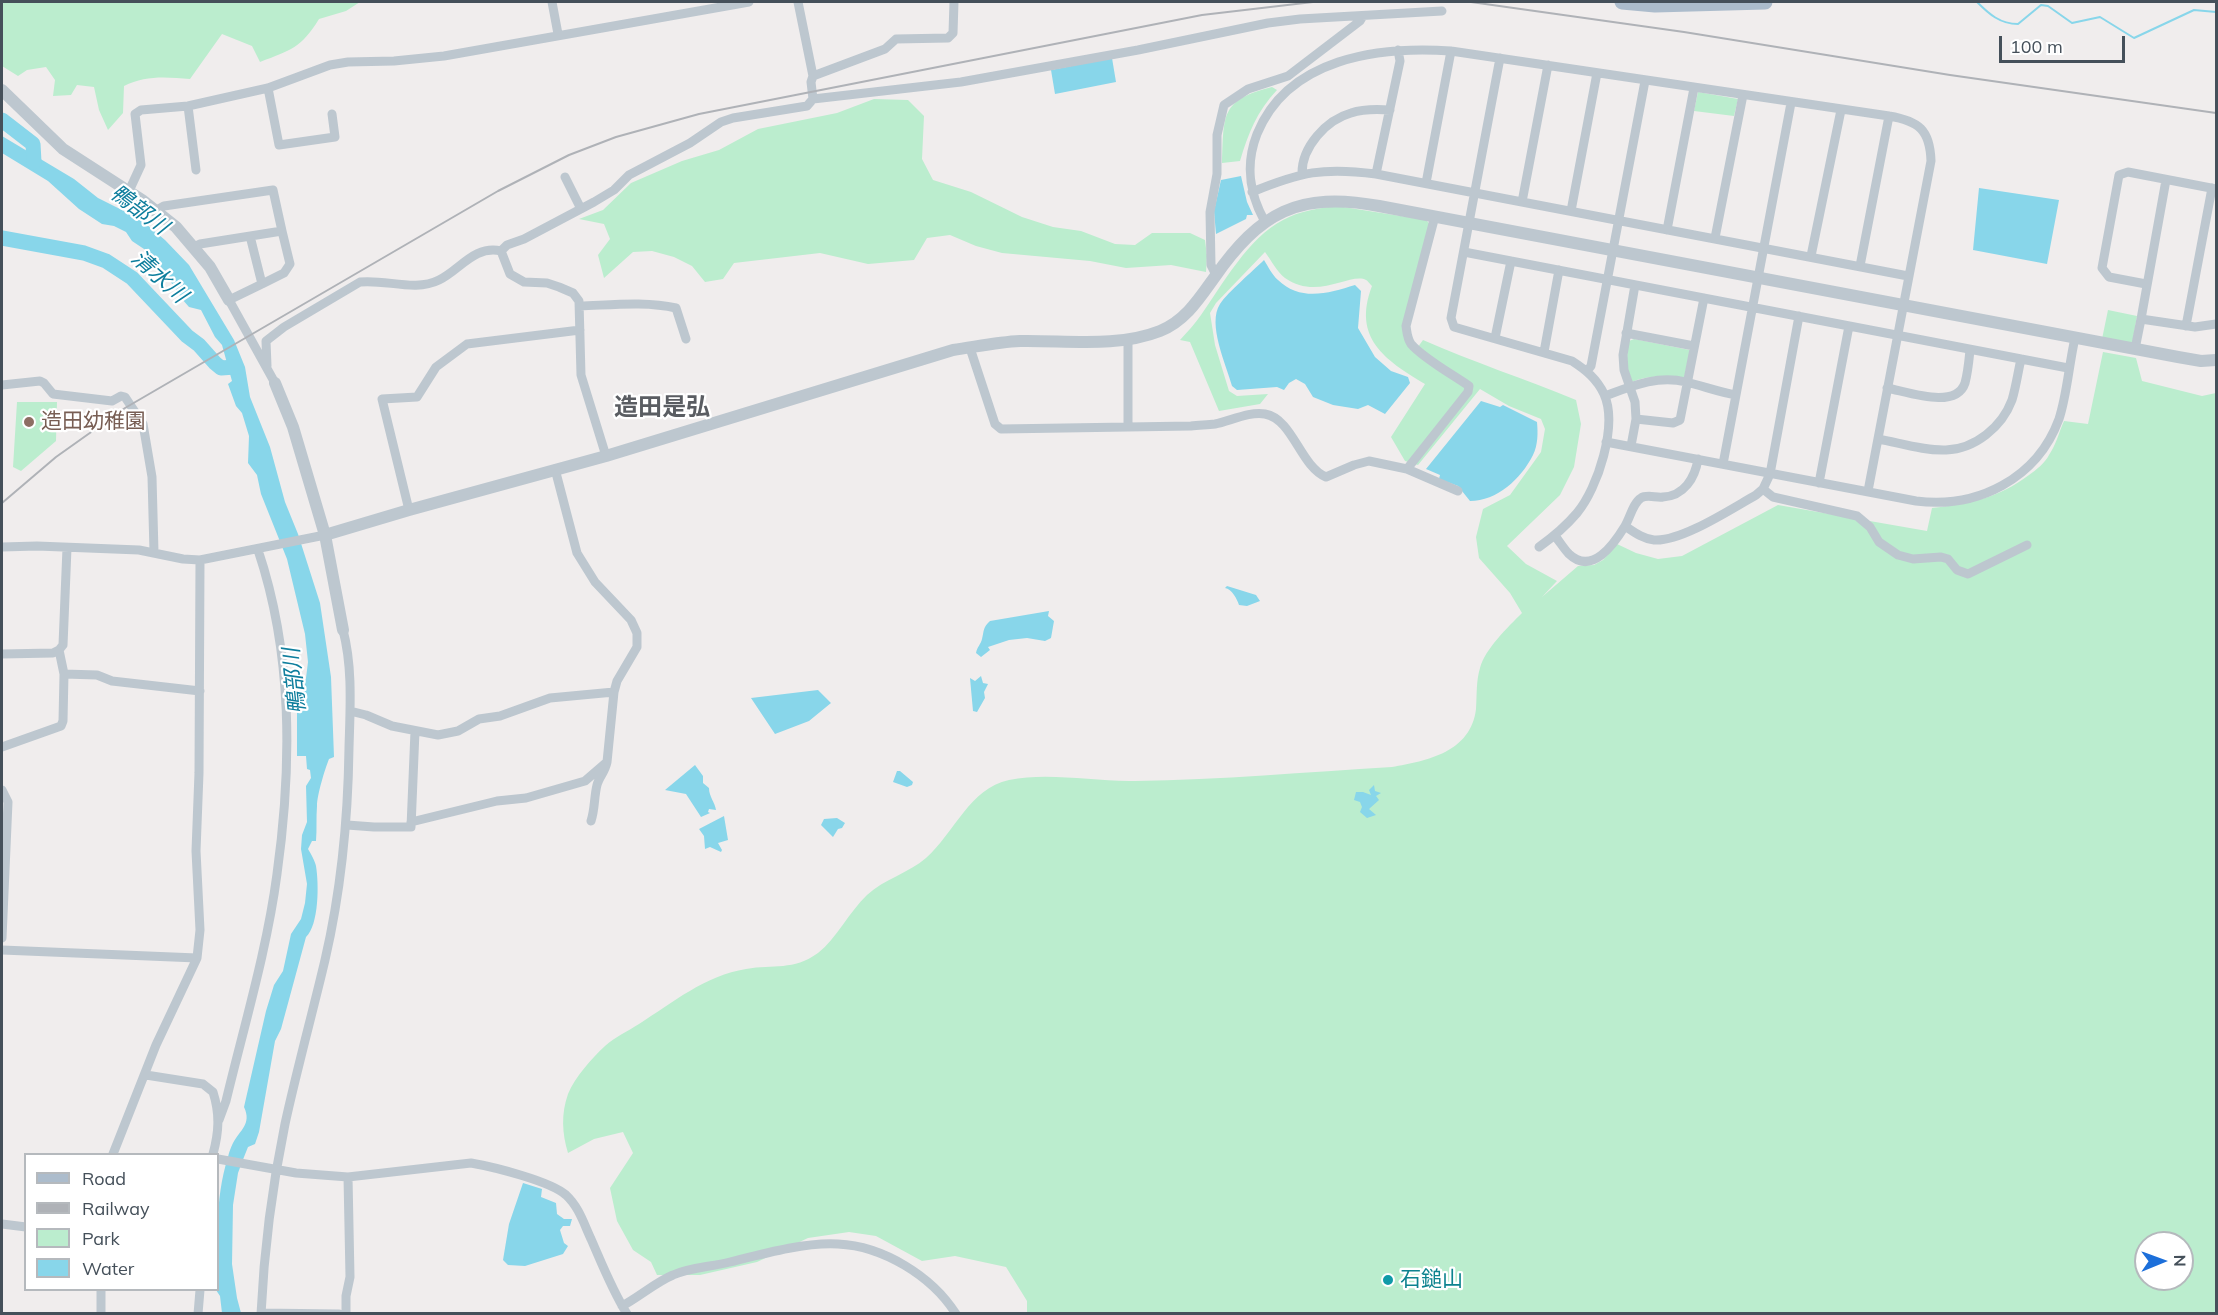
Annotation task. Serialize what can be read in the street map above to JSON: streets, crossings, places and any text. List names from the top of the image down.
{
  "districts": ["造田是弘"],
  "water": ["鴨部川", "清水川"],
  "places": ["造田幼稚園", "石鎚山"],
  "legend": [
    "Road",
    "Railway",
    "Park",
    "Water"
  ],
  "scale_bar": "100 m",
  "north": "right"
}
